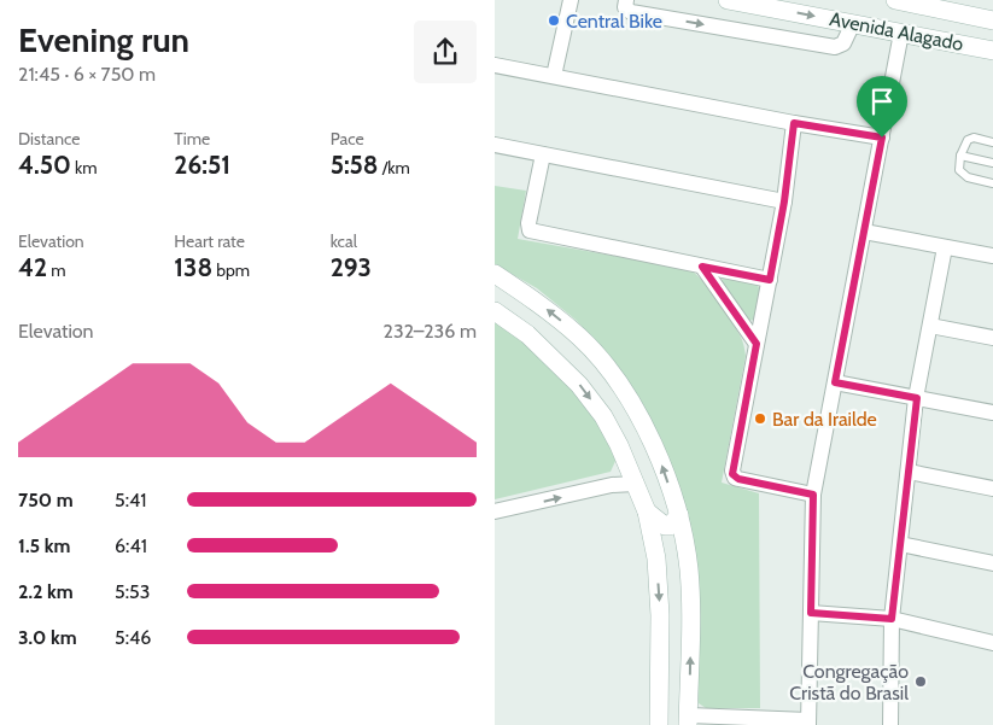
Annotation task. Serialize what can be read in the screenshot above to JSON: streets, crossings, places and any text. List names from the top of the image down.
{
  "streets": {
    "main road": ["Avenida Alagado"]
  },
  "places": ["Central Bike", "Bar da Irailde", "Congregação Cristã do Brasil"],
  "page": {
    "heading": ["Evening run", "21:45 · 6 × 750 m"],
    "stats": [
      ["Distance", "4.50 km"],
      ["Time", "26:51"],
      ["Pace", "5:58 /km"],
      ["Elevation", "42 m"],
      ["Heart rate", "138 bpm"],
      ["kcal", "293"]
    ],
    "chart": ["Elevation", "232–236 m"],
    "list": [
      {
        "name": "750 m",
        "note": "5:41"
      },
      {
        "name": "1.5 km",
        "note": "6:41"
      },
      {
        "name": "2.2 km",
        "note": "5:53"
      },
      {
        "name": "3.0 km",
        "note": "5:46"
      }
    ]
  }
}
